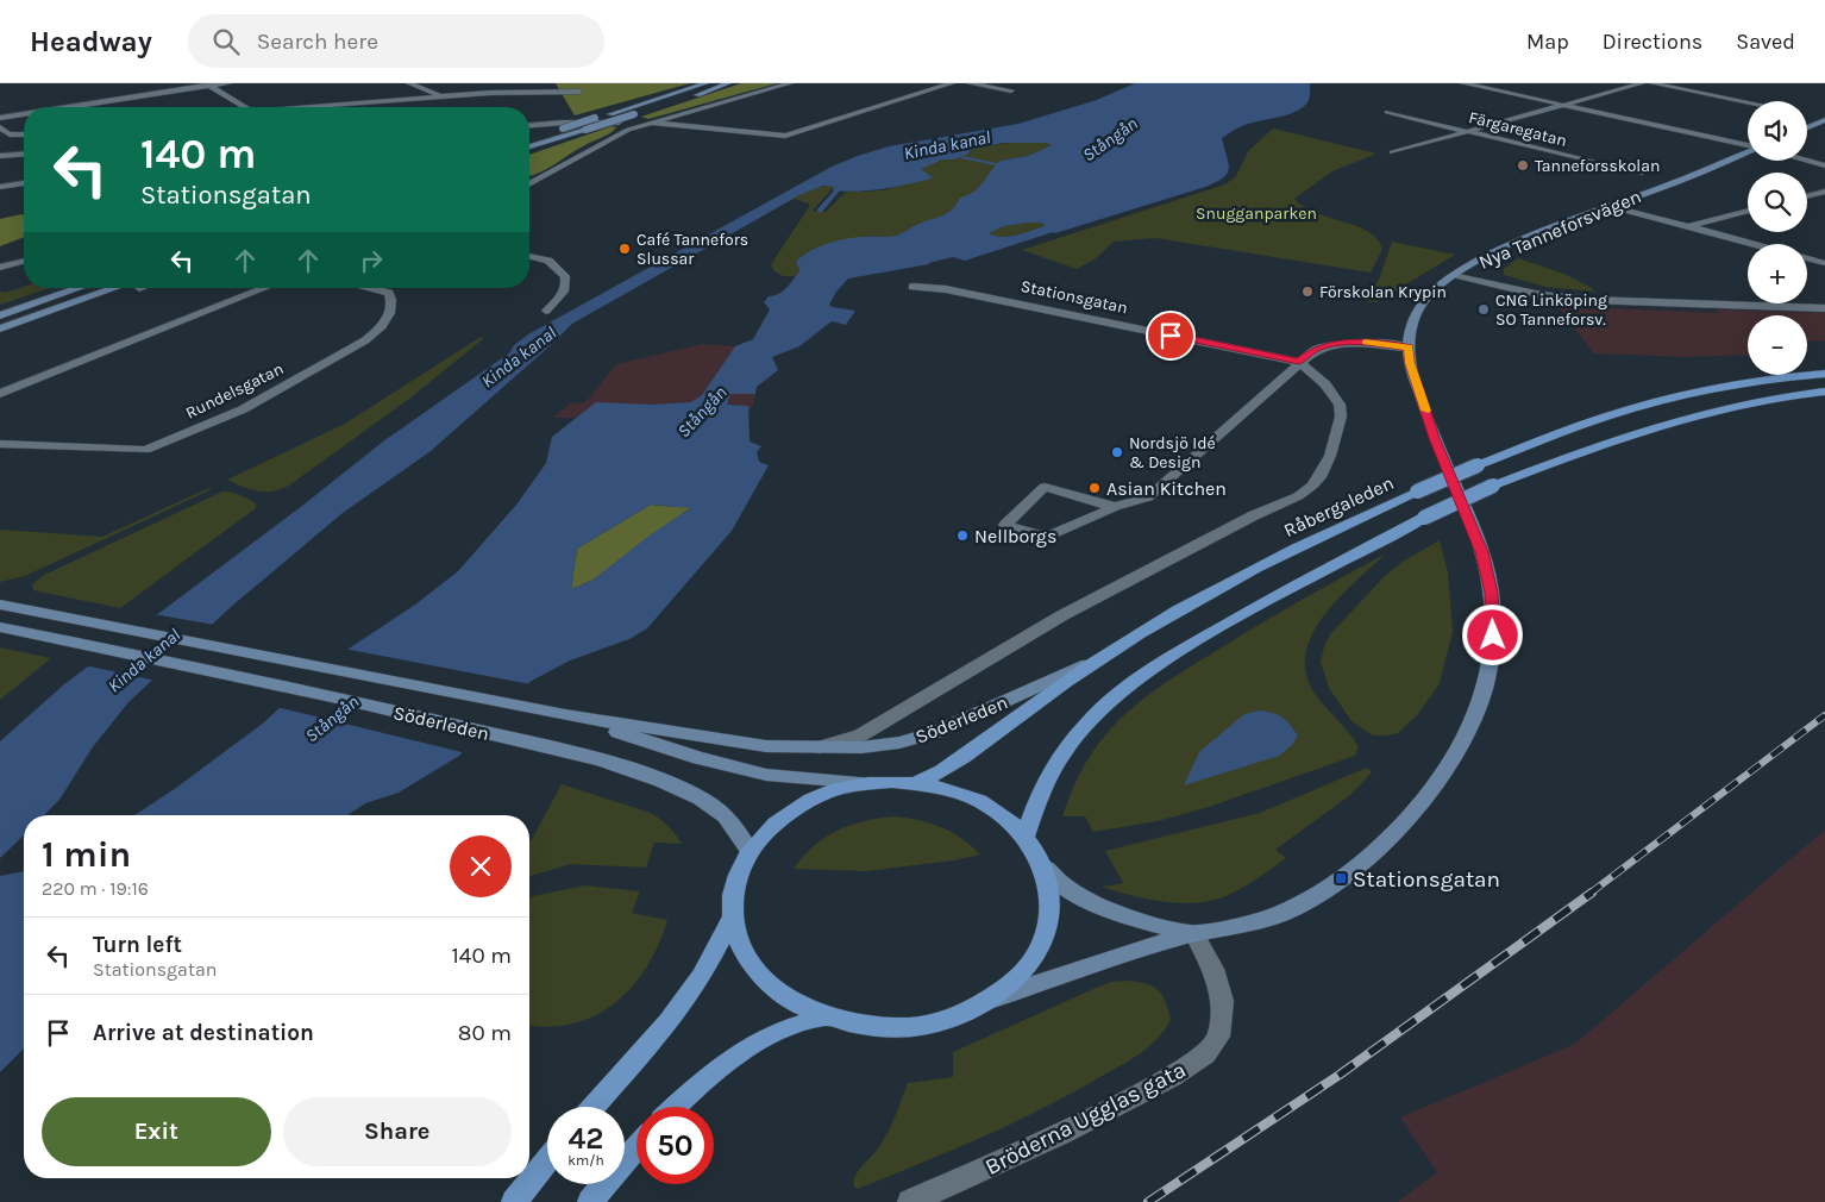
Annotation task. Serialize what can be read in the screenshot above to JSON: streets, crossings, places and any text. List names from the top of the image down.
{
  "streets": {
    "main road": ["Nya Tanneforsvägen", "Råbergaleden", "Söderleden"],
    "street": [
      "Färgaregatan",
      "Stationsgatan",
      "Rundelsgatan",
      "Bröderna Ugglas gata"
    ]
  },
  "crossings": [
    ["Nya Tanneforsvägen", "Bröderna Ugglas gata"],
    ["Stationsgatan", "Söderleden"],
    ["Råbergaleden", "Söderleden"]
  ],
  "water": ["Stångån", "Kinda kanal"],
  "parks": ["Snugganparken"],
  "places": {
    "other": [
      "Tanneforsskolan",
      "Café Tannefors Slussar",
      "Förskolan Krypin",
      "CNG Linköping SO Tanneforsv.",
      "Nordsjö Idé & Design",
      "Asian Kitchen",
      "Nellborgs"
    ],
    "transit": ["Stationsgatan"]
  },
  "page": {
    "header": "Headway",
    "search": "Search here",
    "nav": ["Map", "Directions", "Saved"],
    "map_buttons": ["+", "−"],
    "turn": ["140 m", "Stationsgatan"],
    "heading": ["1 min", "220 m · 19:16"],
    "list": [
      {
        "name": "Turn left",
        "note": "Stationsgatan",
        "value": "140 m"
      },
      {
        "name": "Arrive at destination",
        "value": "80 m"
      }
    ],
    "buttons": ["Exit", "Share"],
    "speed": "42 km/h",
    "limit": "50"
  }
}
